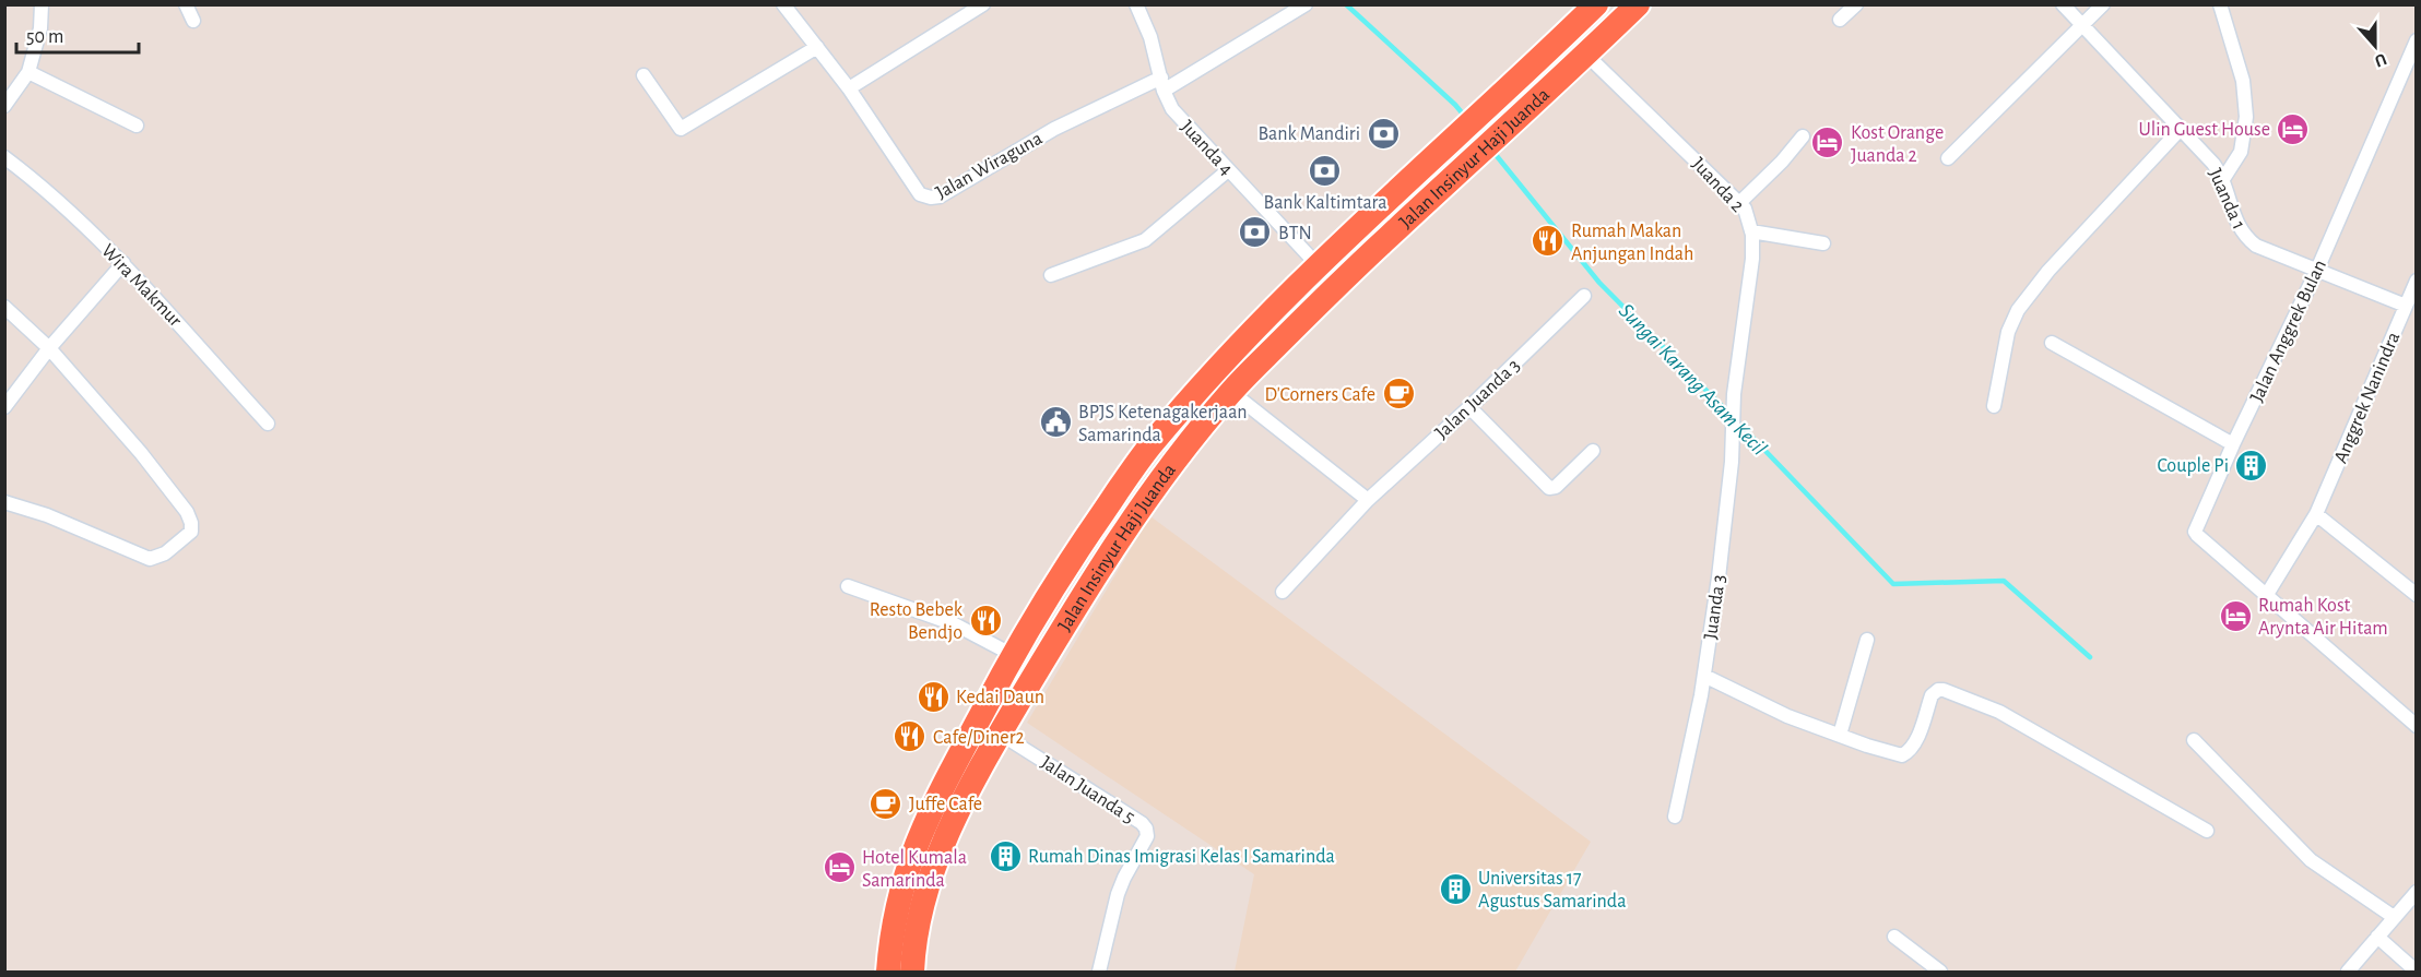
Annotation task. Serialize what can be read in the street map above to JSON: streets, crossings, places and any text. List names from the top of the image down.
{
  "streets": {
    "highway": ["Jalan Insinyur Haji Juanda"],
    "street": [
      "Juanda 4",
      "Jalan Wiraguna",
      "Juanda 2",
      "Juanda 1",
      "Wira Makmur",
      "Jalan Anggrek Bulan",
      "Anggrek Nanindra",
      "Jalan Juanda 3",
      "Juanda 3",
      "Jalan Juanda 5"
    ]
  },
  "crossings": [
    ["Juanda 4", "Jalan Insinyur Haji Juanda"],
    ["Juanda 4", "Jalan Wiraguna"],
    ["Jalan Insinyur Haji Juanda", "Juanda 2"],
    ["Jalan Insinyur Haji Juanda", "Jalan Juanda 5"],
    ["Juanda 2", "Juanda 3"],
    ["Juanda 1", "Jalan Anggrek Bulan"],
    ["Juanda 1", "Anggrek Nanindra"],
    ["Jalan Anggrek Bulan", "Anggrek Nanindra"]
  ],
  "water": ["Sungai Karang Asam Kecil"],
  "places": {
    "hotel": [
      "Ulin Guest House",
      "Kost Orange Juanda 2",
      "Rumah Kost Arynta Air Hitam",
      "Hotel Kumala Samarinda"
    ],
    "bank": ["Bank Mandiri", "Bank Kaltimtara", "BTN"],
    "restaurant": [
      "Rumah Makan Anjungan Indah",
      "Resto Bebek Bendjo",
      "Kedai Daun",
      "Cafe/Diner2"
    ],
    "cafe": ["D'Corners Cafe", "Juffe Cafe"],
    "public building": ["BPJS Ketenagakerjaan Samarinda"],
    "building": ["Couple Pi", "Rumah Dinas Imigrasi Kelas I Samarinda", "Universitas 17 Agustus Samarinda"]
  },
  "scale_bar": "50 m",
  "north": "bottom"
}
